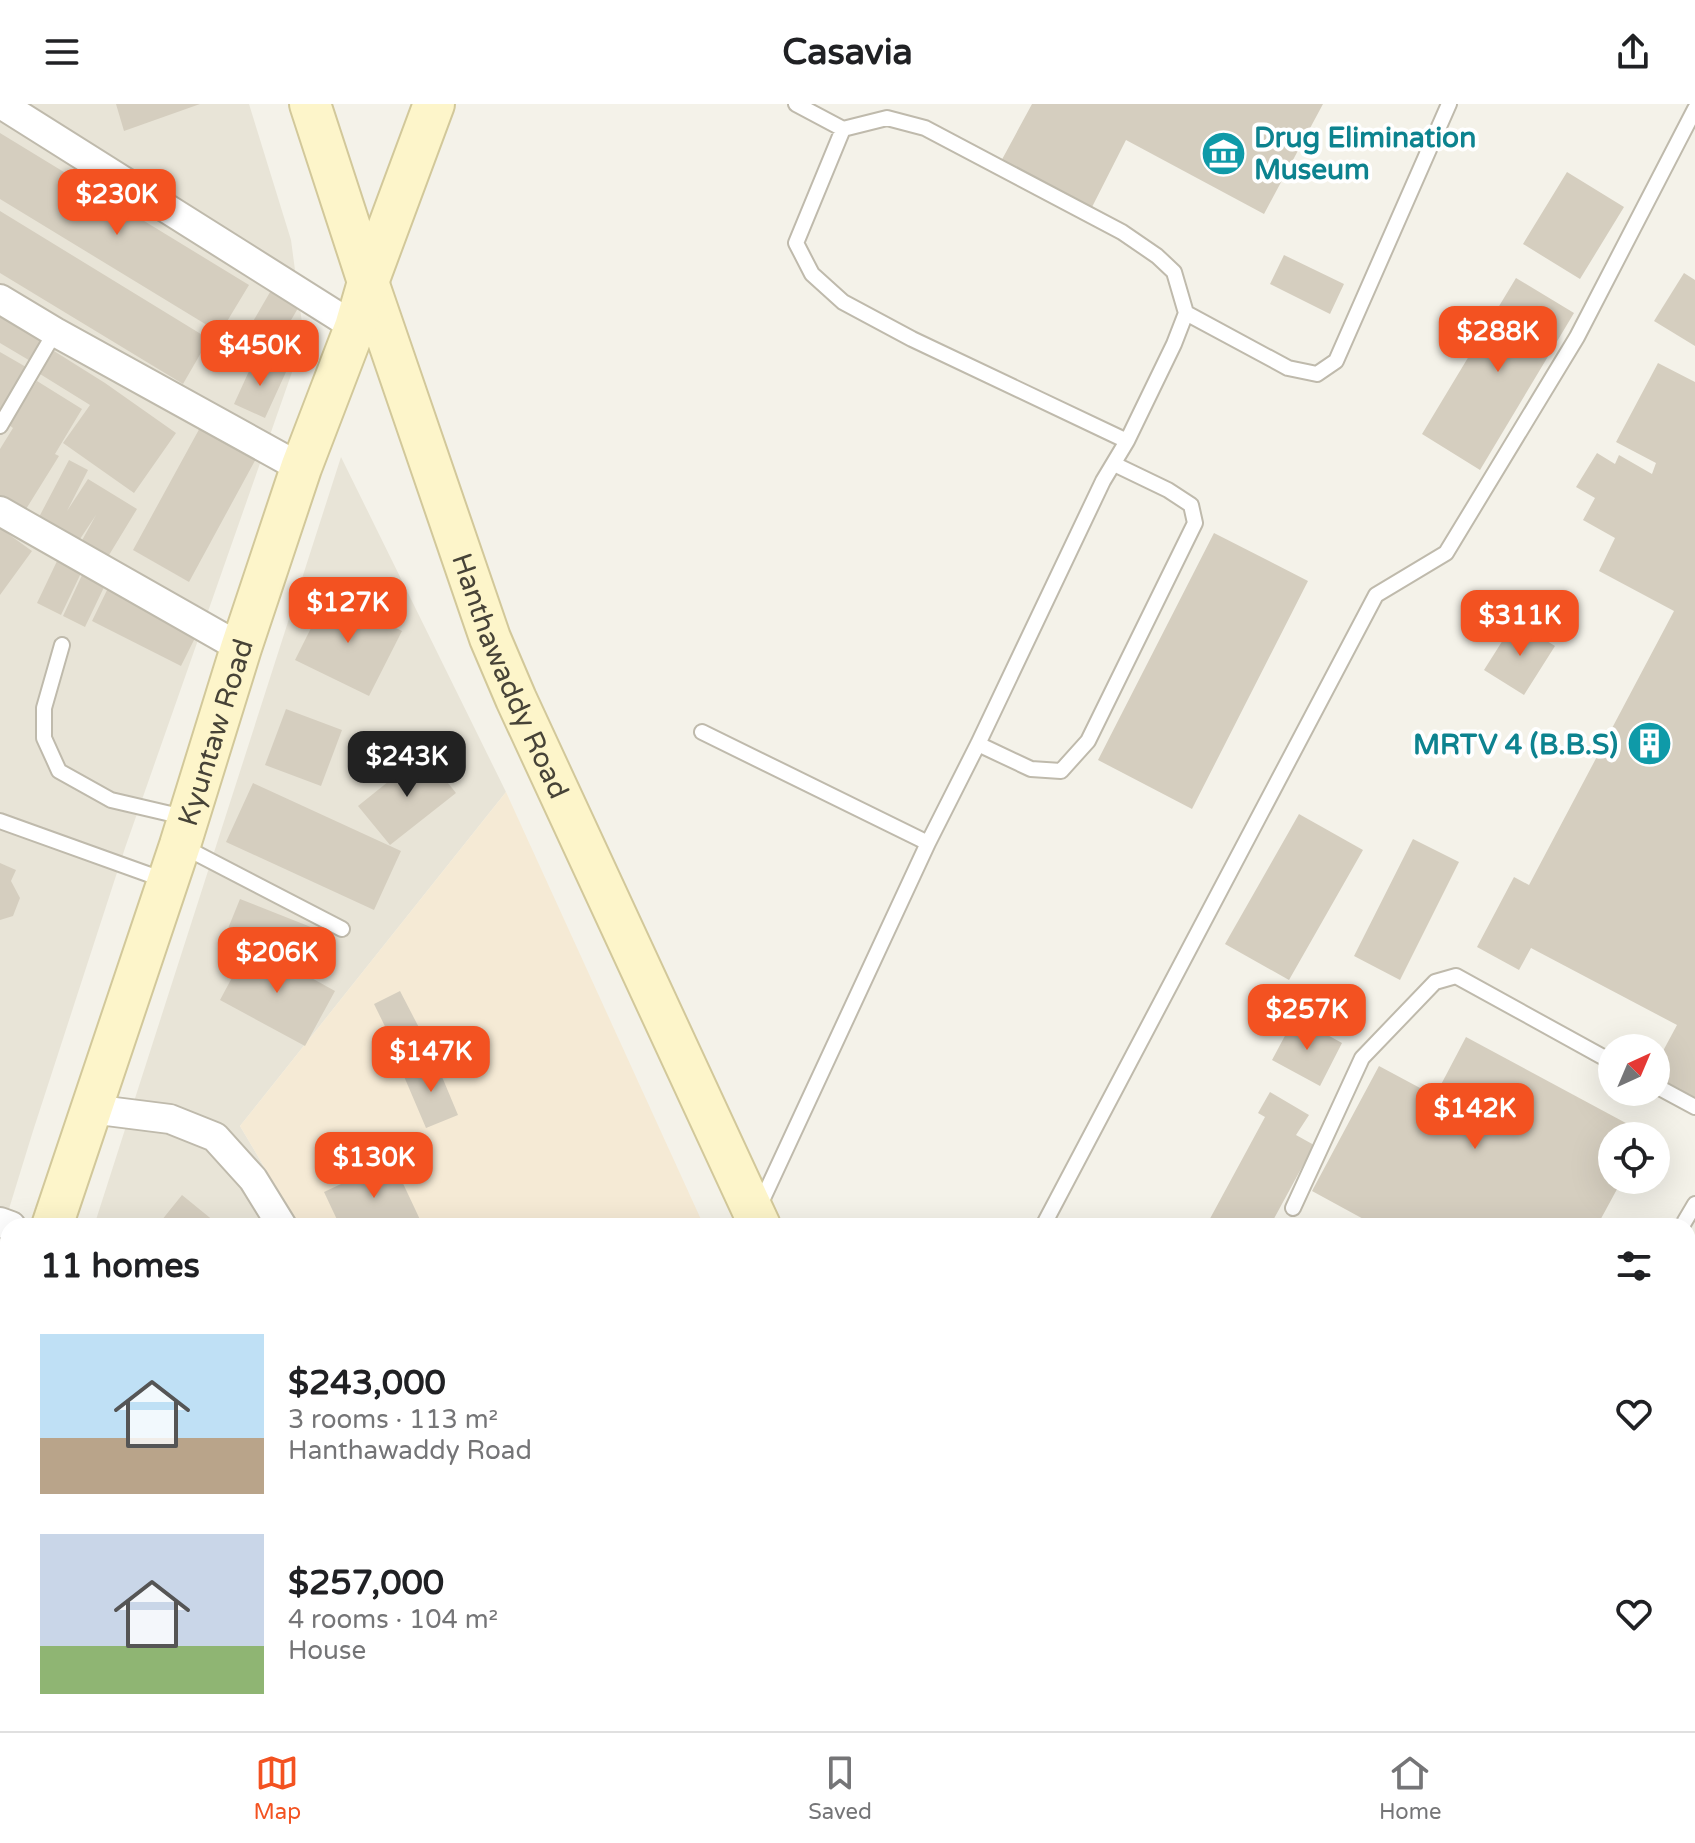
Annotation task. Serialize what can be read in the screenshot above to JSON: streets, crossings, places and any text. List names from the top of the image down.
{
  "streets": {
    "main road": ["Hanthawaddy Road", "Kyuntaw Road"]
  },
  "crossings": [
    ["Hanthawaddy Road", "Kyuntaw Road"]
  ],
  "places": {
    "museum": ["Drug Elimination Museum"],
    "building": ["MRTV 4 (B.B.S)"]
  },
  "north": "top right",
  "page": {
    "header": "Casavia",
    "price": [
      "$230K",
      "$288K",
      "$450K",
      "$127K",
      "$311K",
      "$243K",
      "$206K",
      "$257K",
      "$147K",
      "$142K",
      "$130K"
    ],
    "heading": "11 homes",
    "list": [
      {
        "name": "$243,000",
        "note": "3 rooms · 113 m² · Hanthawaddy Road"
      },
      {
        "name": "$257,000",
        "note": "4 rooms · 104 m² · House"
      }
    ],
    "tabs": ["Map", "Saved", "Home"]
  }
}
